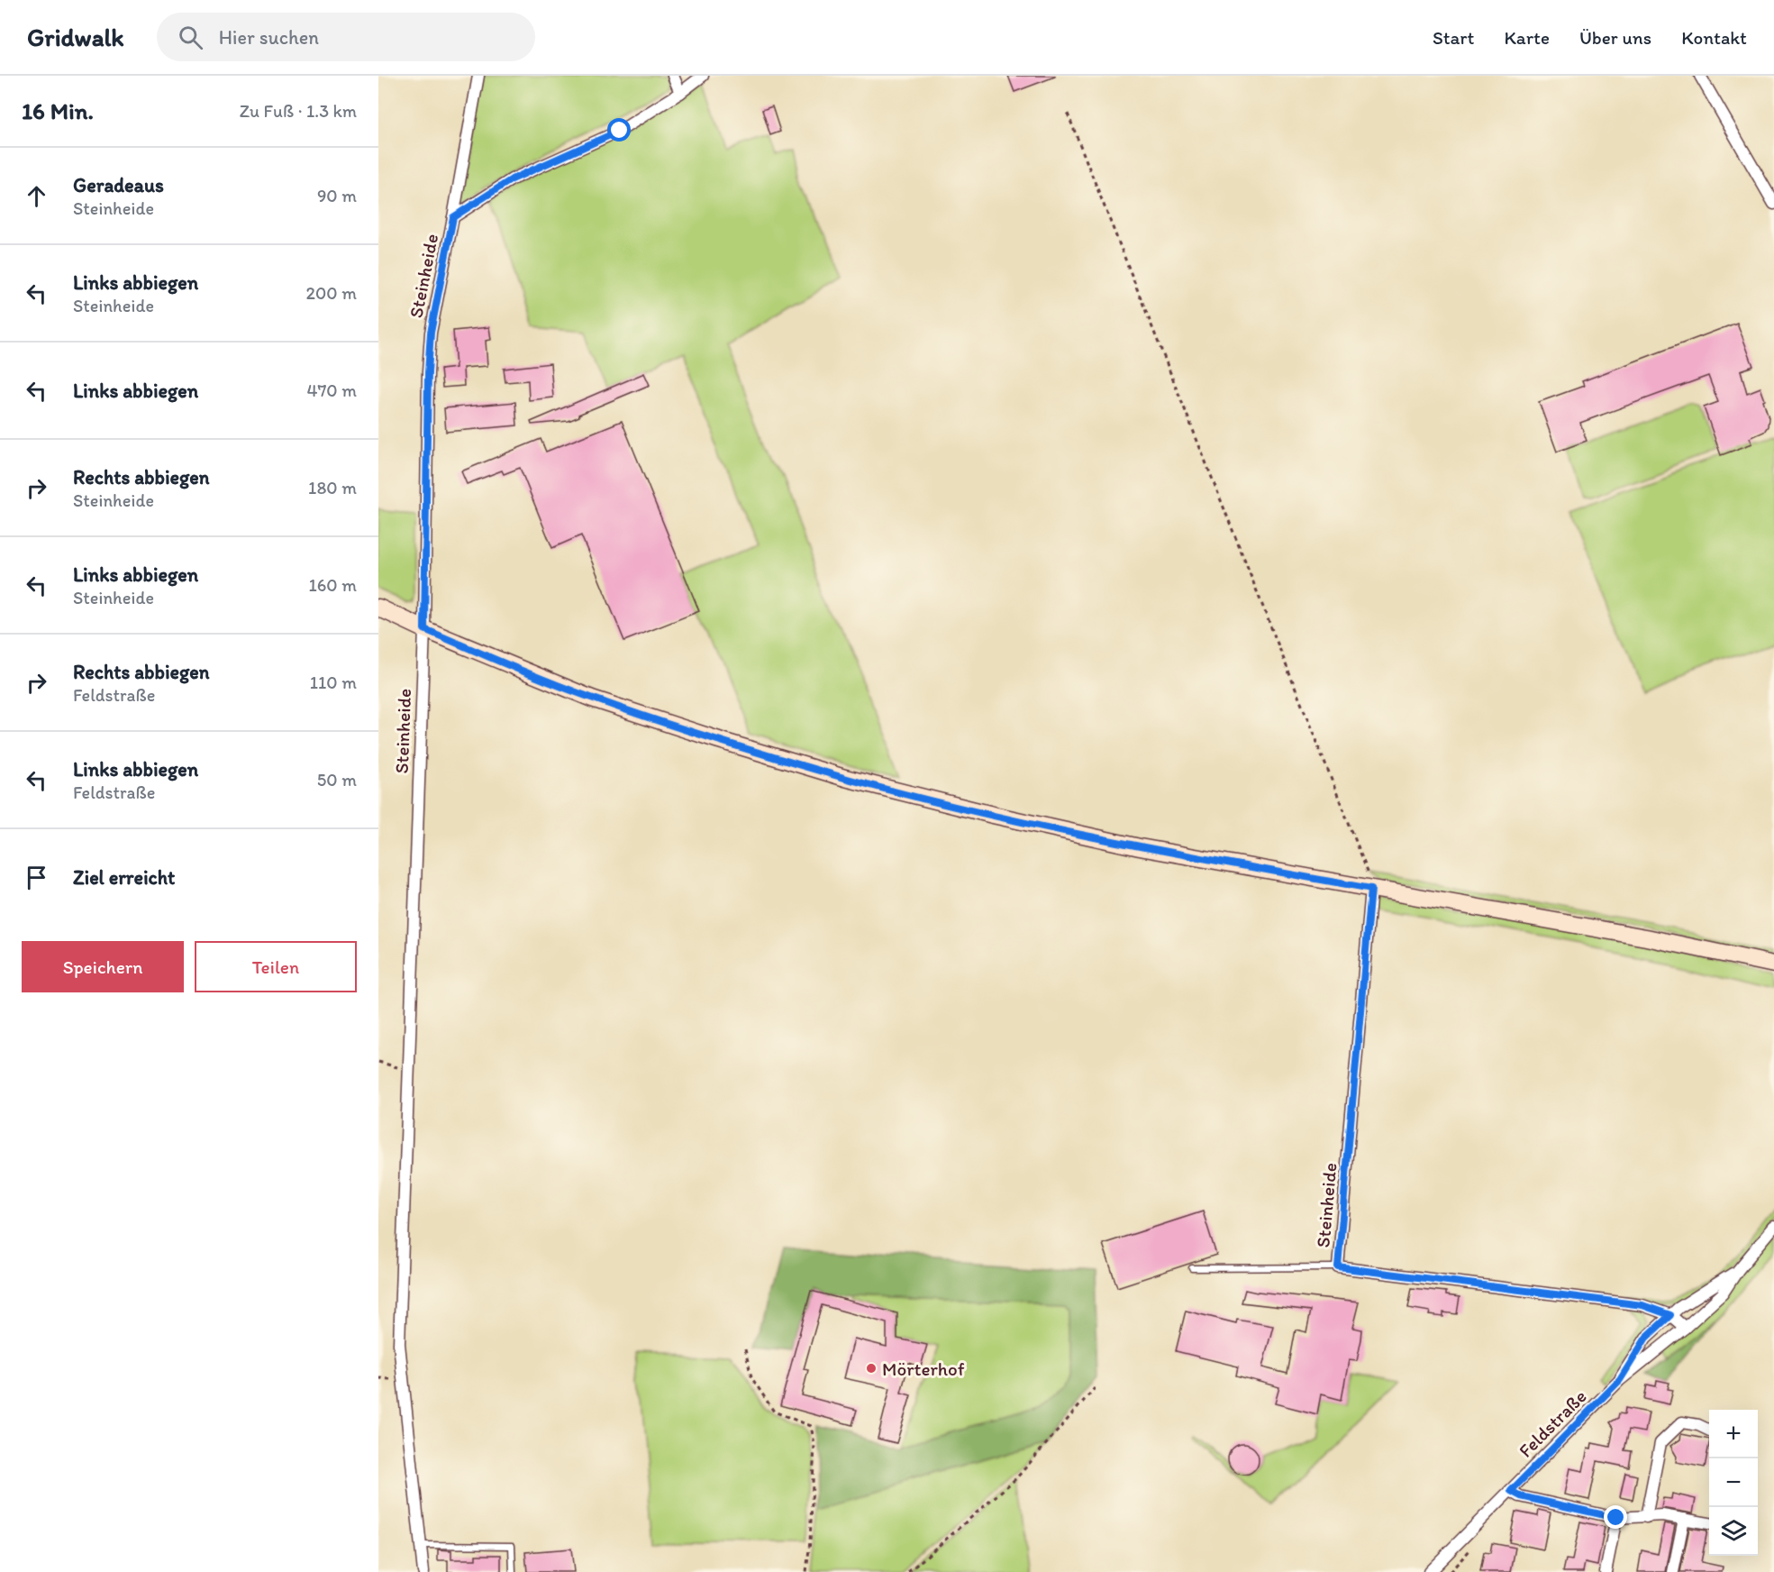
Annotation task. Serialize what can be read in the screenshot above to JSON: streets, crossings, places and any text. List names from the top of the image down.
{
  "streets": {
    "street": ["Steinheide", "Feldstraße"]
  },
  "crossings": [
    ["Steinheide", "Feldstraße"]
  ],
  "places": ["Mörterhof"],
  "page": {
    "header": "Gridwalk",
    "search": "Hier suchen",
    "nav": [
      "Start",
      "Karte",
      "Über uns",
      "Kontakt"
    ],
    "heading": ["16 Min.", "Zu Fuß · 1.3 km"],
    "list": [
      ["Geradeaus", "Steinheide", "90 m"],
      ["Links abbiegen", "Steinheide", "200 m"],
      ["Links abbiegen", "470 m"],
      ["Rechts abbiegen", "Steinheide", "180 m"],
      ["Links abbiegen", "Steinheide", "160 m"],
      ["Rechts abbiegen", "Feldstraße", "110 m"],
      ["Links abbiegen", "Feldstraße", "50 m"],
      "Ziel erreicht"
    ],
    "buttons": ["Speichern", "Teilen"],
    "map_buttons": ["+", "−"]
  }
}
